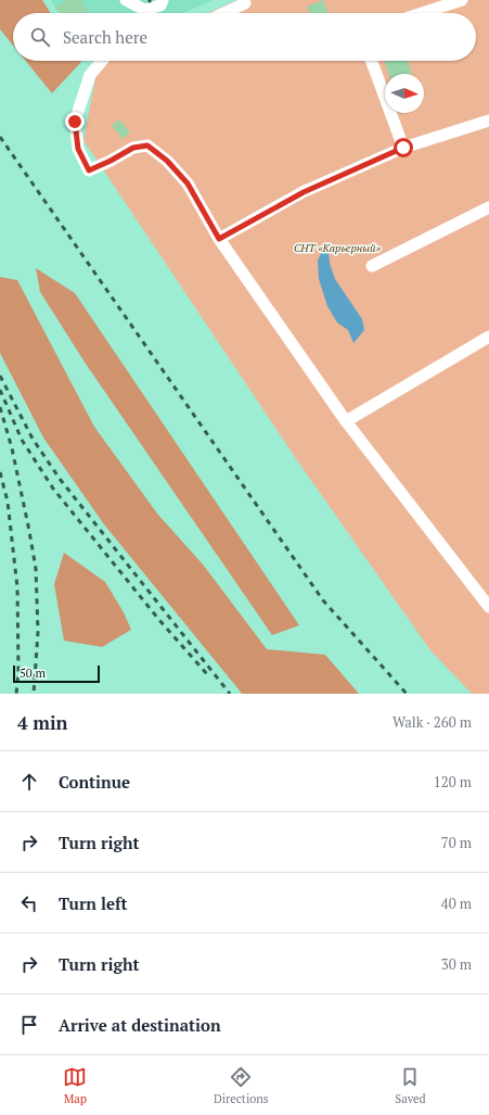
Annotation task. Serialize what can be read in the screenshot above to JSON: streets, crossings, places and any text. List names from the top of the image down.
{
  "parks": ["СНТ «Карьерный»"],
  "scale_bar": "50 m",
  "north": "right",
  "page": {
    "search": "Search here",
    "scale": "50 m",
    "heading": ["4 min", "Walk · 260 m"],
    "list": [
      ["Continue", "120 m"],
      ["Turn right", "70 m"],
      ["Turn left", "40 m"],
      ["Turn right", "30 m"],
      "Arrive at destination"
    ],
    "nav": ["Map", "Directions", "Saved"]
  }
}
